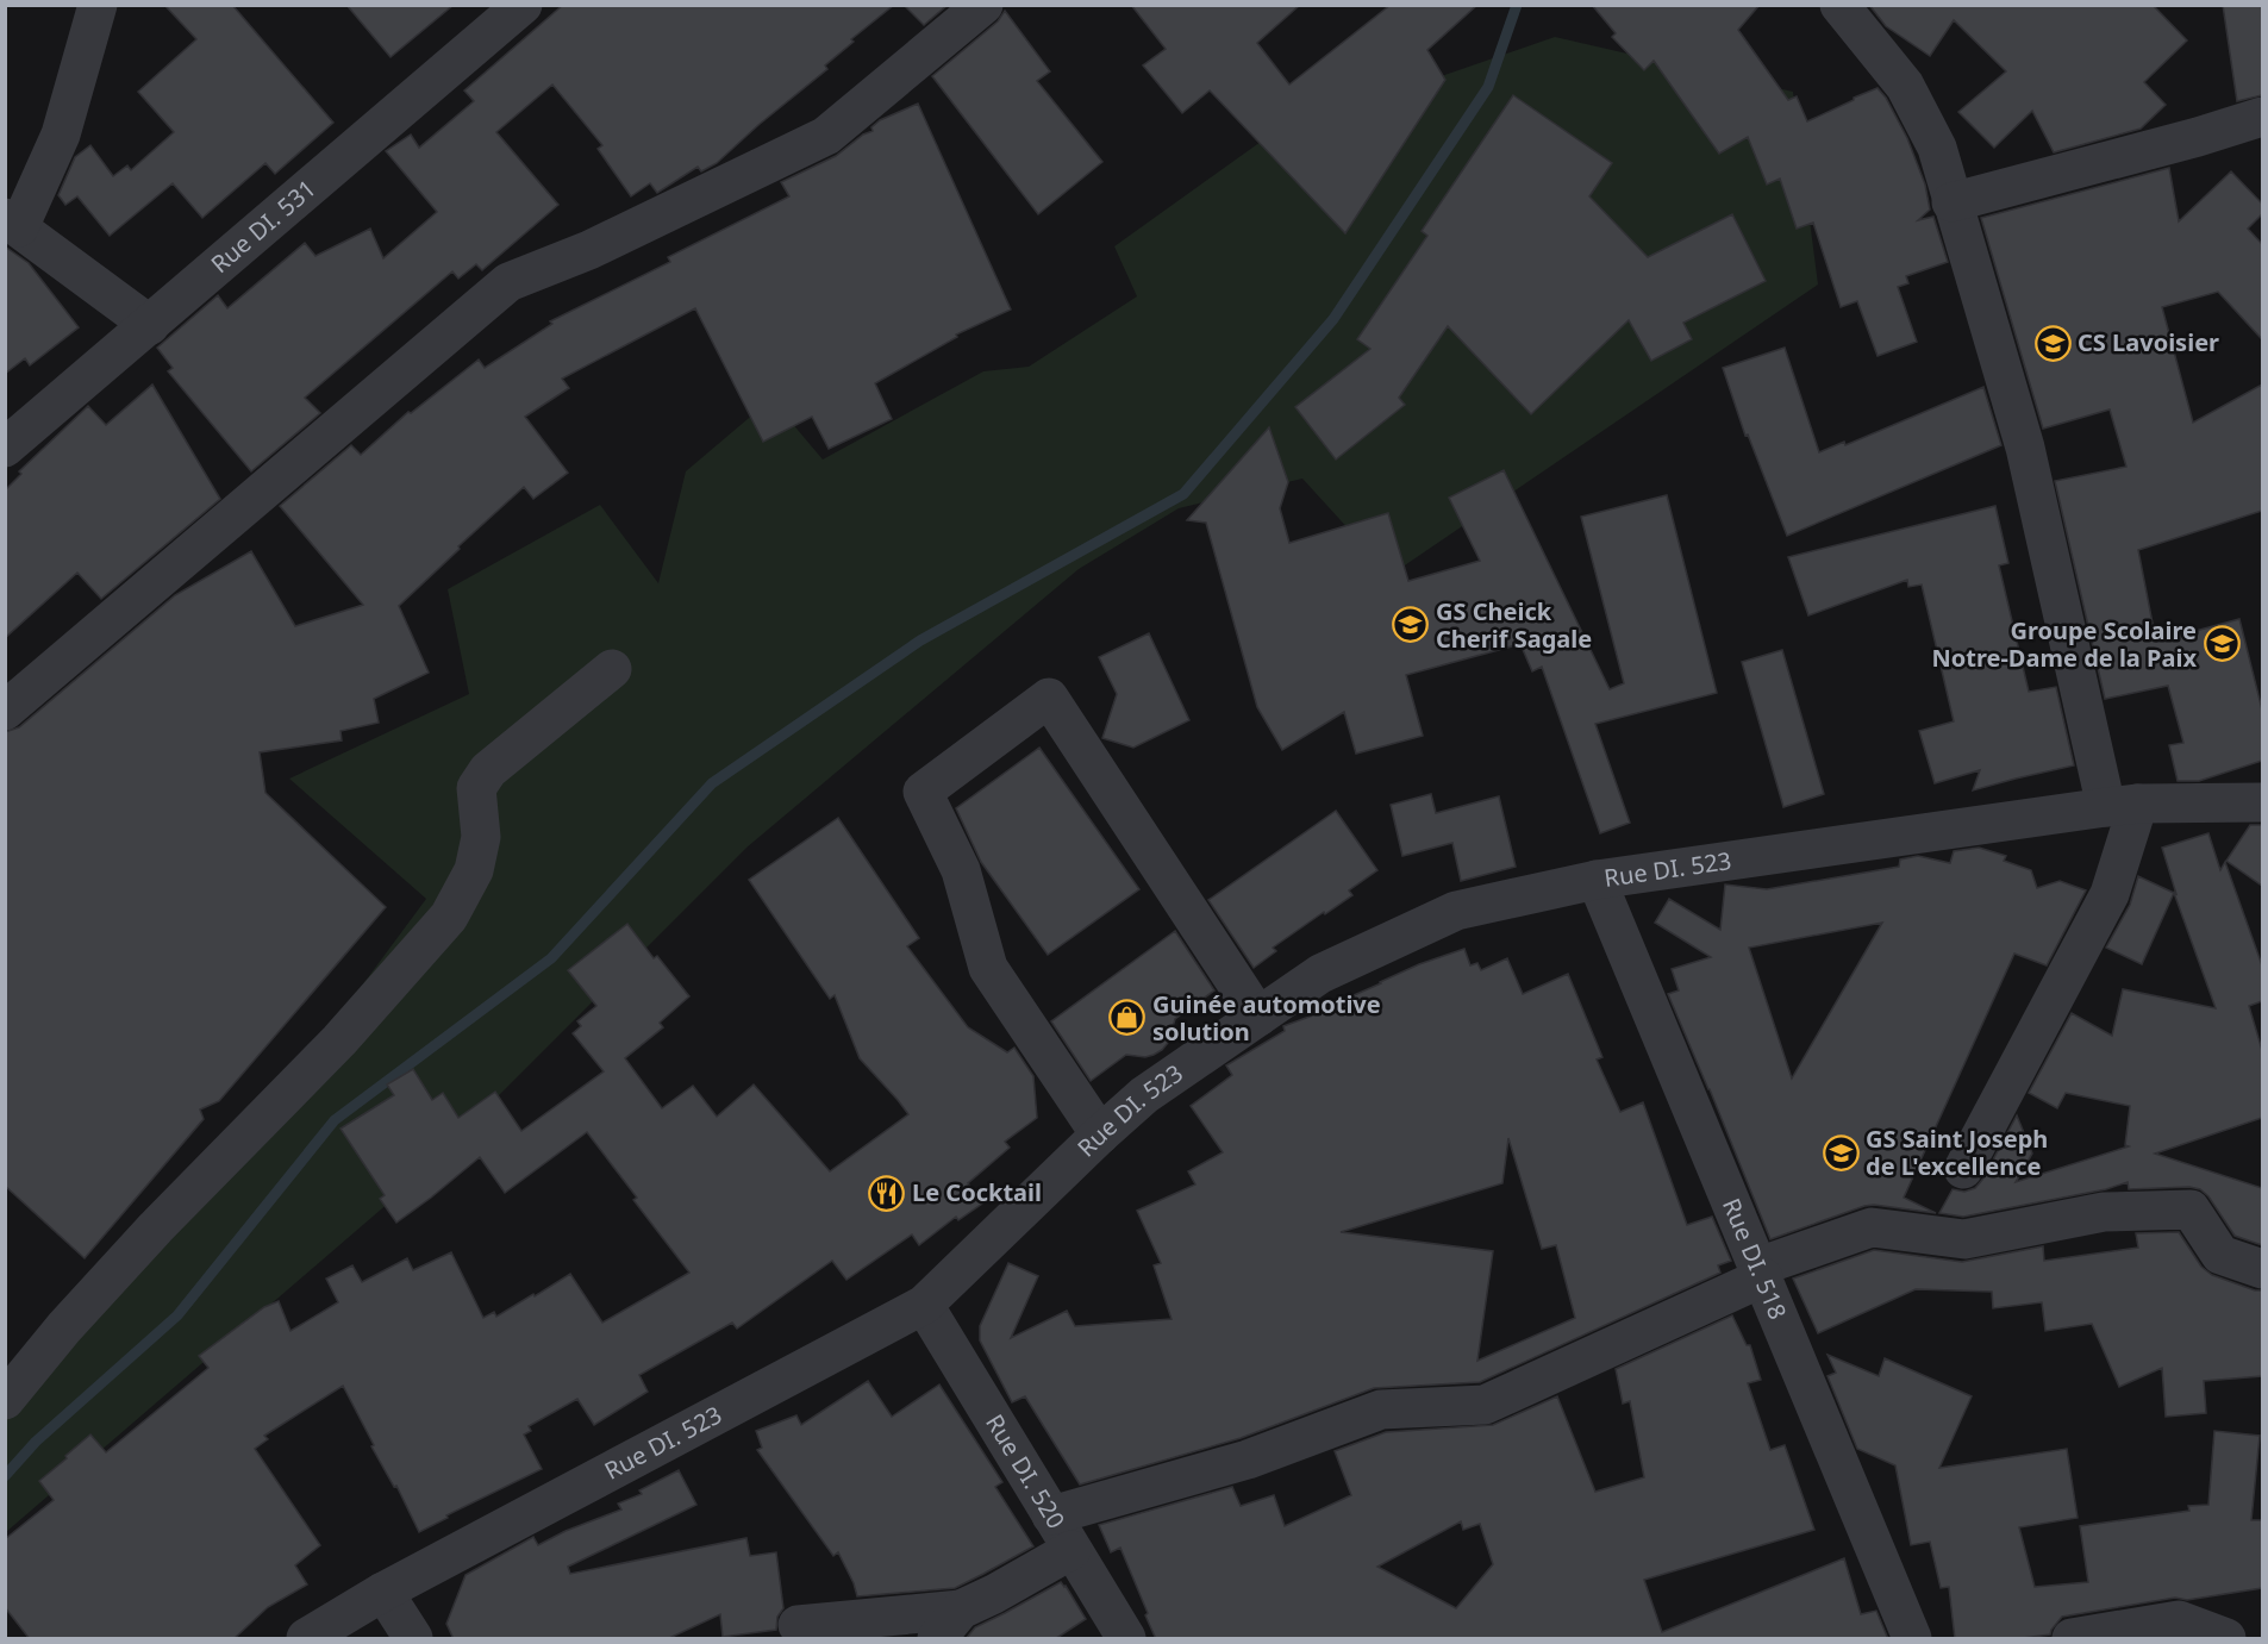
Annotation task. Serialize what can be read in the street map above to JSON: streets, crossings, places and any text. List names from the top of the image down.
{
  "streets": {
    "street": [
      "Rue DI. 531",
      "Rue DI. 523",
      "Rue DI. 518",
      "Rue DI. 520"
    ]
  },
  "crossings": [
    ["Rue DI. 523", "Rue DI. 518"],
    ["Rue DI. 523", "Rue DI. 520"]
  ],
  "places": {
    "school or university": [
      "CS Lavoisier",
      "GS Cheick Cherif Sagale",
      "Groupe Scolaire Notre-Dame de la Paix",
      "GS Saint Joseph de L'excellence"
    ],
    "shop": ["Guinée automotive solution"],
    "restaurant": ["Le Cocktail"]
  }
}
